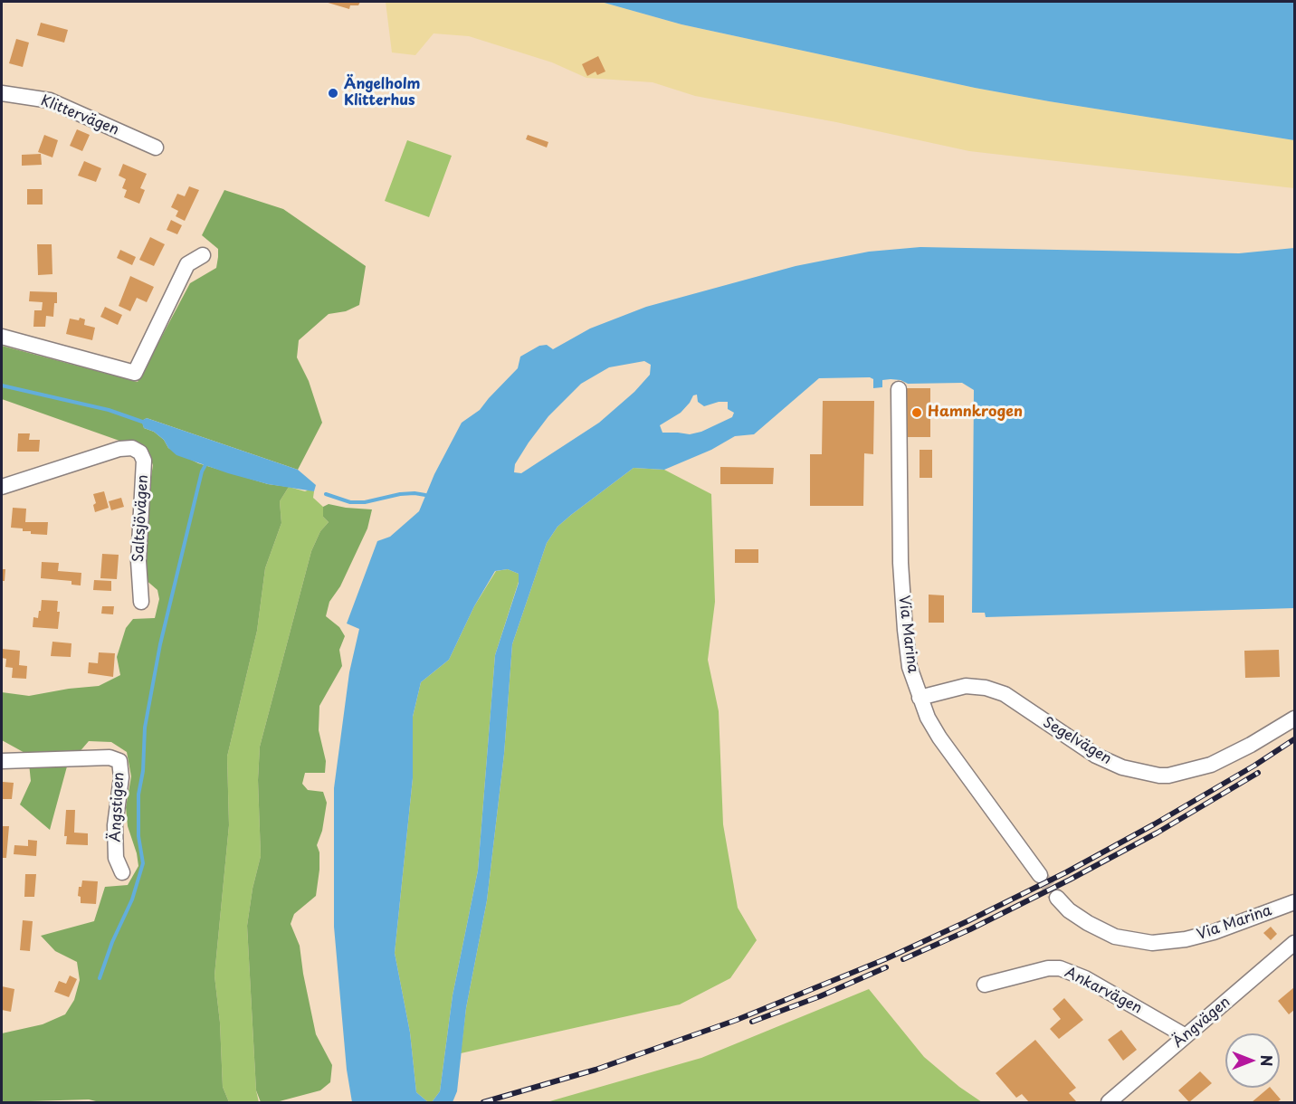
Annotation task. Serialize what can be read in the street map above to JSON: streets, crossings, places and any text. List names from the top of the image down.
{
  "streets": {
    "street": [
      "Klittervägen",
      "Saltsjövägen",
      "Via Marina",
      "Segelvägen",
      "Ängstigen",
      "Ankarvägen",
      "Ängvägen"
    ]
  },
  "crossings": [
    ["Via Marina", "Segelvägen"],
    ["Ankarvägen", "Ängvägen"]
  ],
  "places": ["Ängelholm Klitterhus", "Hamnkrogen"],
  "north": "right"
}
